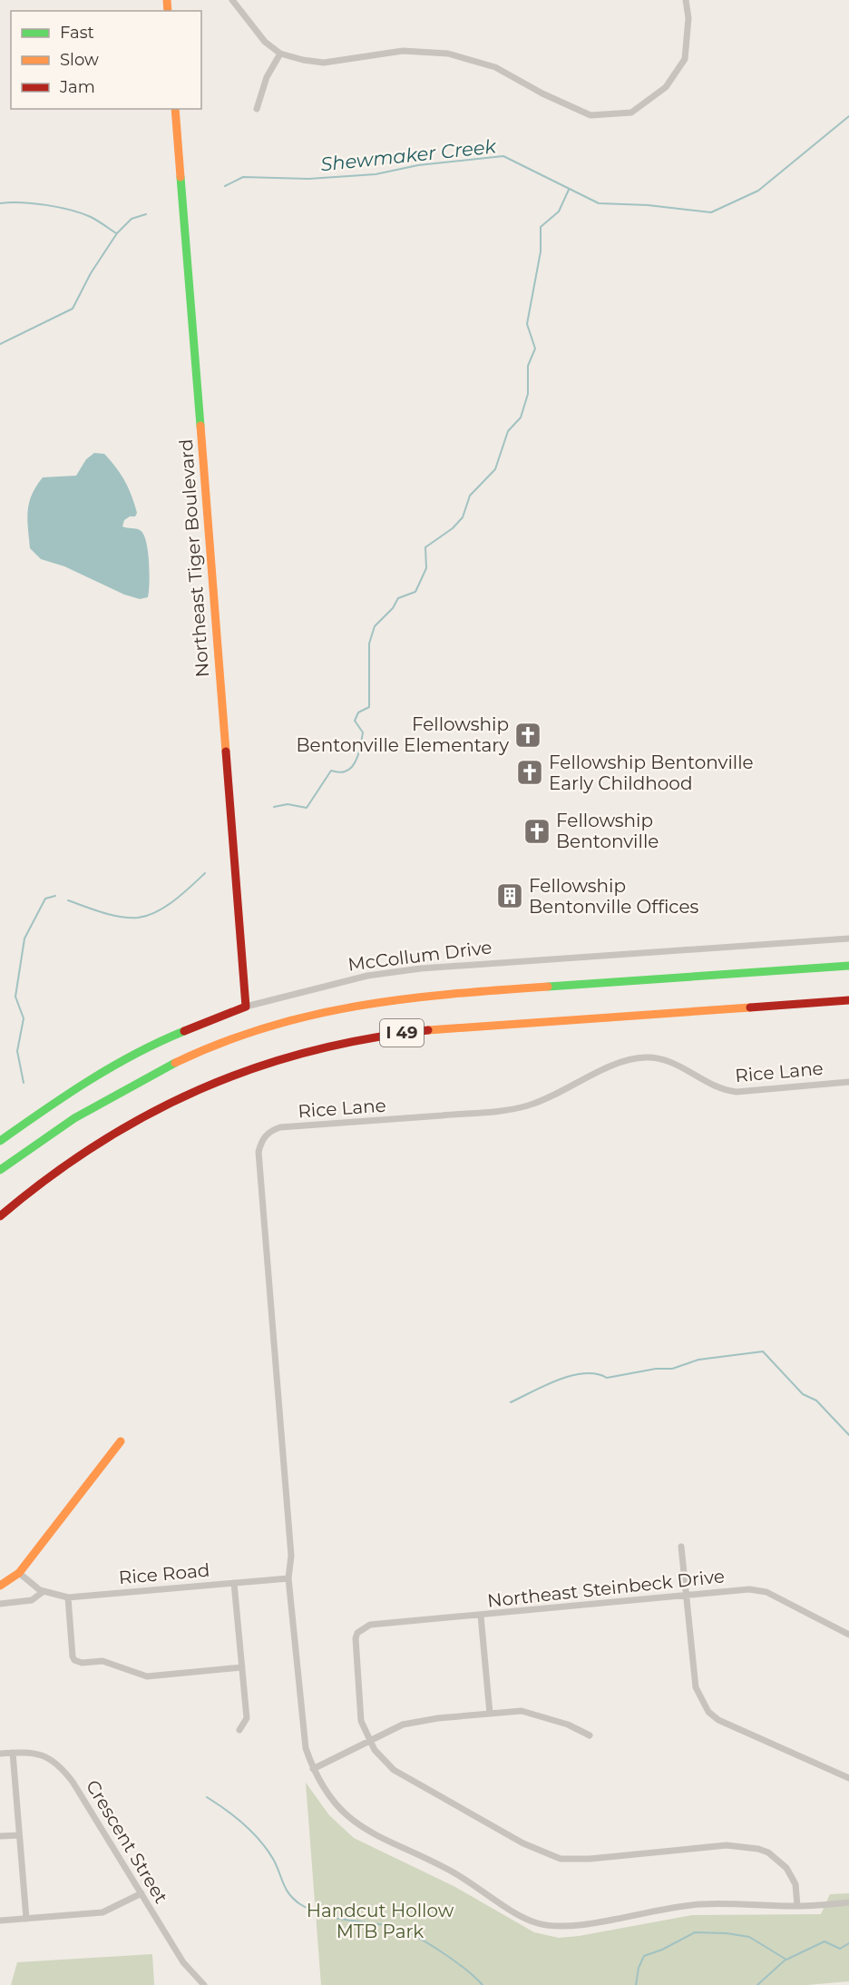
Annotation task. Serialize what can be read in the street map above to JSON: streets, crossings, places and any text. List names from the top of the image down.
{
  "streets": {
    "main road": ["Northeast Tiger Boulevard", "McCollum Drive", "I 49"],
    "street": [
      "Rice Lane",
      "Rice Road",
      "Northeast Steinbeck Drive",
      "Crescent Street"
    ]
  },
  "crossings": [
    ["Northeast Tiger Boulevard", "McCollum Drive"],
    ["Rice Lane", "Rice Road"]
  ],
  "water": ["Shewmaker Creek"],
  "parks": ["Handcut Hollow MTB Park"],
  "places": {
    "church": ["Fellowship Bentonville Elementary", "Fellowship Bentonville Early Childhood", "Fellowship Bentonville"],
    "building": ["Fellowship Bentonville Offices"]
  },
  "legend": ["Fast", "Slow", "Jam"]
}
